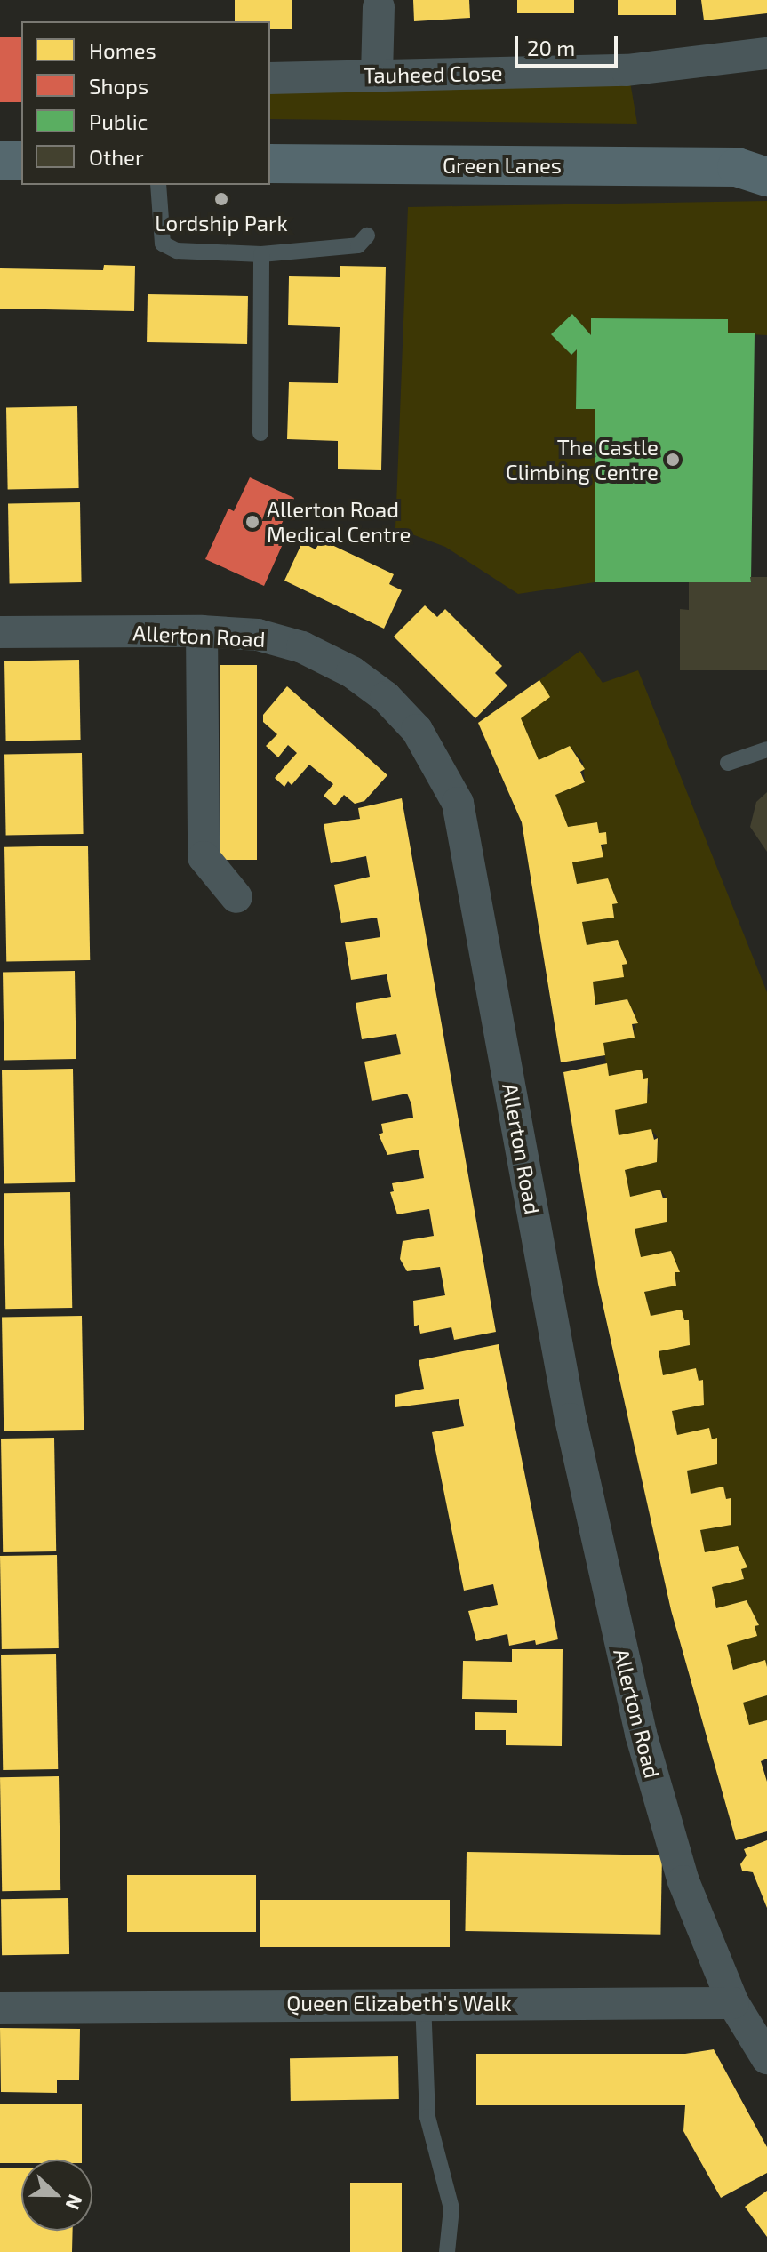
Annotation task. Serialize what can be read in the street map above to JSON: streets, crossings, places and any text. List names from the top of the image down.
{
  "streets": {
    "main road": ["Green Lanes"],
    "street": ["Tauheed Close", "Allerton Road", "Queen Elizabeth's Walk"]
  },
  "crossings": [
    ["Allerton Road", "Queen Elizabeth's Walk"]
  ],
  "places": ["Lordship Park", "The Castle Climbing Centre", "Allerton Road Medical Centre"],
  "legend": [
    "Homes",
    "Shops",
    "Public",
    "Other"
  ],
  "scale_bar": "20 m",
  "north": "right"
}
